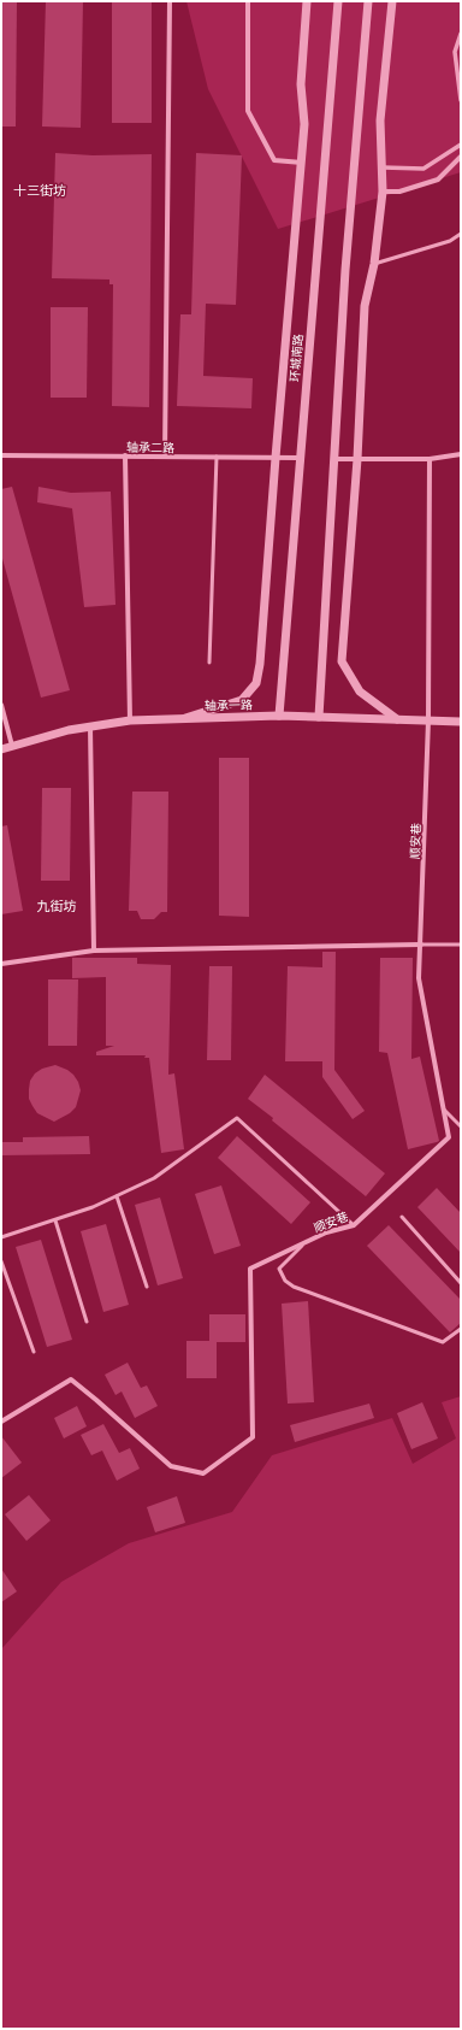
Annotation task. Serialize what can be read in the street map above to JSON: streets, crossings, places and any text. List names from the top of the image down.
{
  "streets": {
    "street": [
      "环城南路",
      "轴承二路",
      "轴承一路",
      "顺安巷"
    ]
  },
  "crossings": [
    ["环城南路", "轴承二路"],
    ["环城南路", "轴承一路"],
    ["轴承一路", "顺安巷"]
  ],
  "districts": ["十三街坊", "九街坊"]
}
